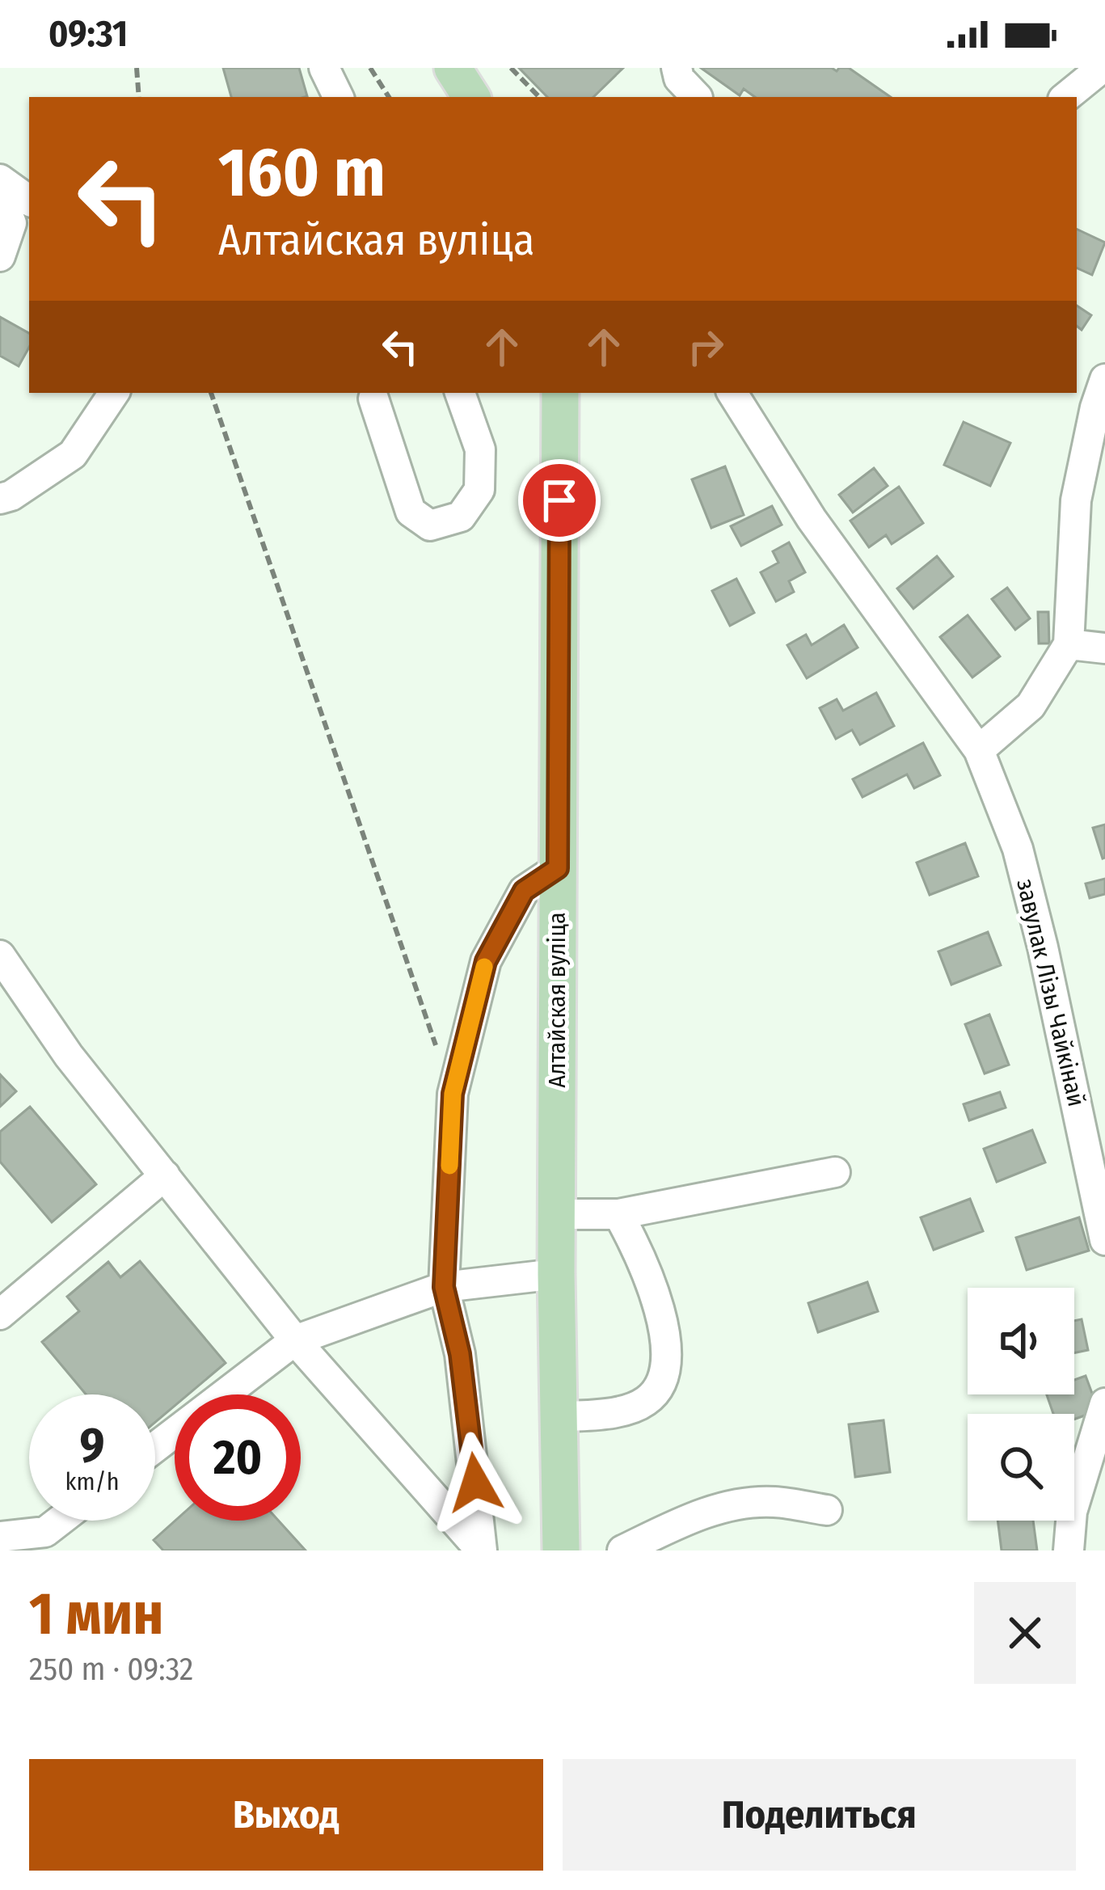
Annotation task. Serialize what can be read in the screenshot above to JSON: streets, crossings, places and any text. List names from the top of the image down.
{
  "streets": {
    "main road": ["Алтайская вуліца"],
    "street": ["завулак Лізы Чайкінай"]
  },
  "page": {
    "status": "09:31",
    "turn": ["160 m", "Алтайская вуліца"],
    "speed": "9 km/h",
    "limit": "20",
    "heading": ["1 мин", "250 m · 09:32"],
    "buttons": ["Выход", "Поделиться"]
  }
}
